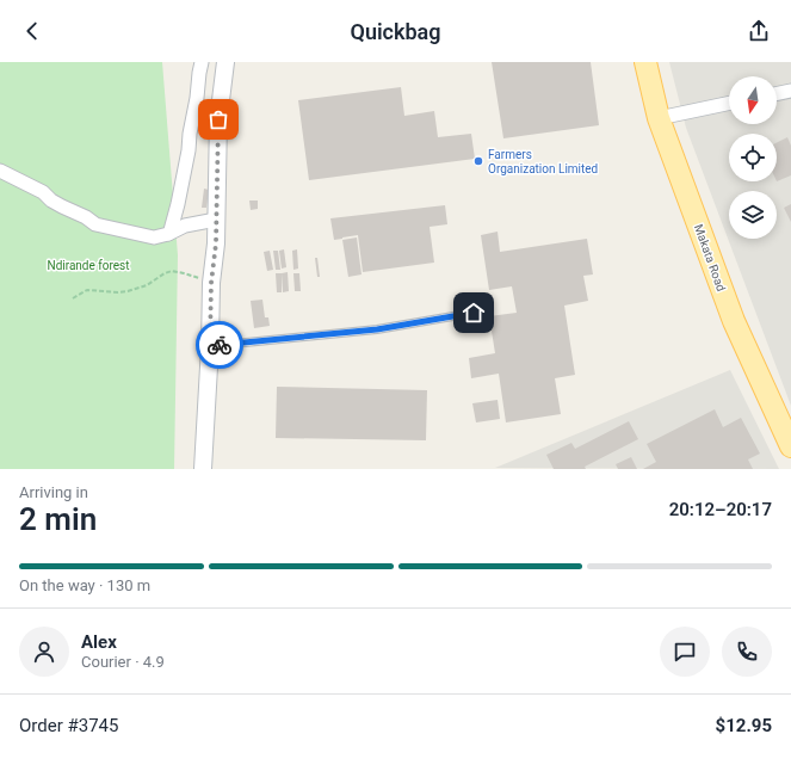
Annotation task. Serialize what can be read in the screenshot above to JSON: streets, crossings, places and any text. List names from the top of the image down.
{
  "streets": {
    "main road": ["Makata Road"]
  },
  "parks": ["Ndirande forest"],
  "places": ["Farmers Organization Limited"],
  "north": "bottom",
  "page": {
    "header": "Quickbag",
    "heading": ["2 min", "Arriving in", "20:12–20:17"],
    "panel": [
      "Alex",
      "Courier · 4.9",
      "Order #3745",
      "$12.95"
    ],
    "bar": "On the way · 130 m"
  }
}
